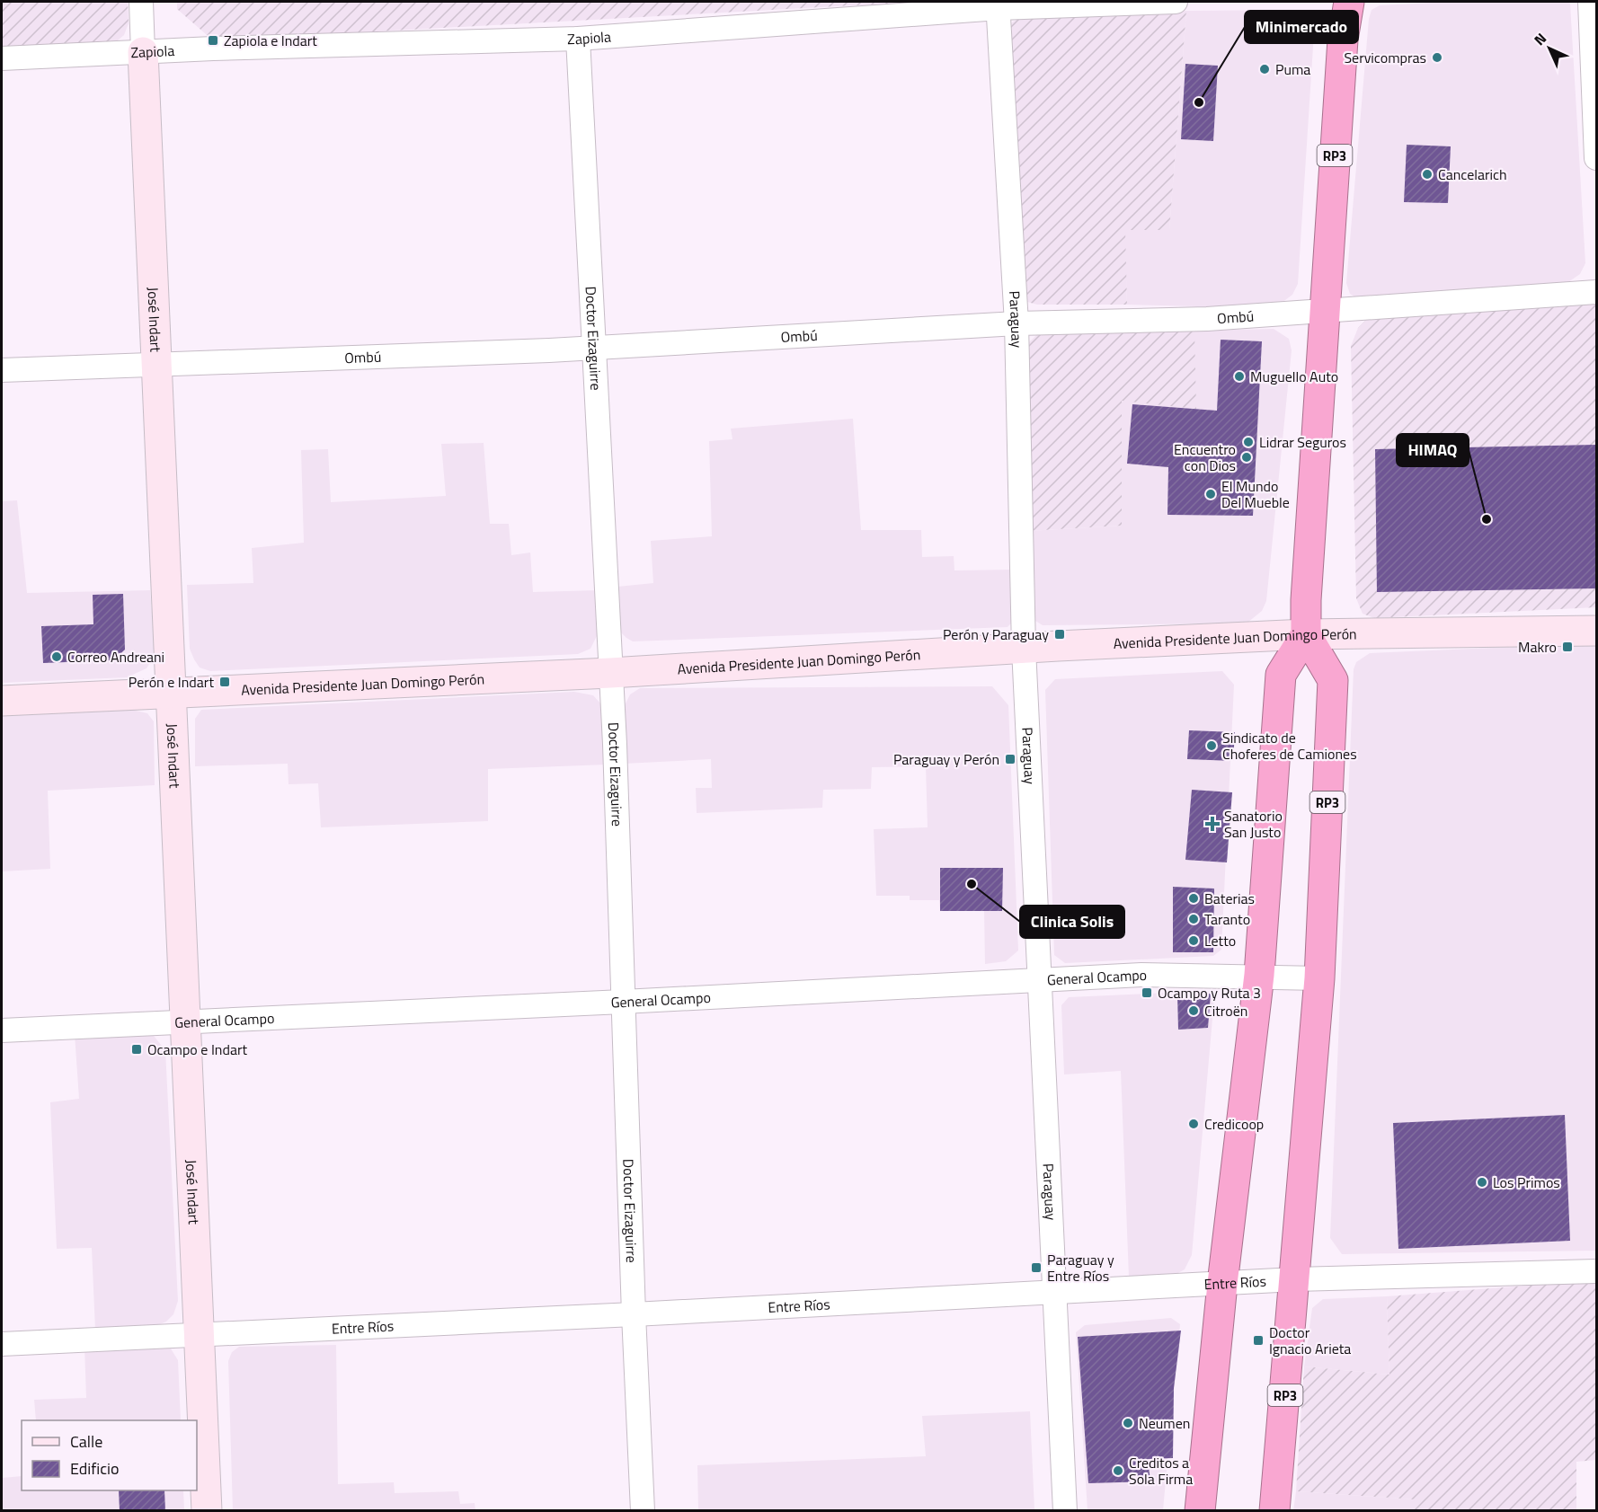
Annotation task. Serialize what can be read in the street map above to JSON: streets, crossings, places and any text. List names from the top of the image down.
{
  "streets": {
    "highway": ["RP3"],
    "street": [
      "Zapiola",
      "Ombú",
      "José Indart",
      "Paraguay",
      "Doctor Eizaguirre",
      "Avenida Presidente Juan Domingo Perón",
      "General Ocampo",
      "Entre Ríos"
    ]
  },
  "crossings": [
    ["Zapiola", "José Indart"],
    ["Zapiola", "Paraguay"],
    ["Zapiola", "Doctor Eizaguirre"],
    ["RP3", "Ombú"],
    ["RP3", "Avenida Presidente Juan Domingo Perón"],
    ["RP3", "General Ocampo"],
    ["RP3", "Entre Ríos"],
    ["Ombú", "José Indart"],
    ["Ombú", "Paraguay"],
    ["Ombú", "Doctor Eizaguirre"],
    ["José Indart", "Avenida Presidente Juan Domingo Perón"],
    ["José Indart", "General Ocampo"],
    ["José Indart", "Entre Ríos"],
    ["Paraguay", "Avenida Presidente Juan Domingo Perón"],
    ["Paraguay", "General Ocampo"],
    ["Paraguay", "Entre Ríos"],
    ["Doctor Eizaguirre", "Avenida Presidente Juan Domingo Perón"],
    ["Doctor Eizaguirre", "General Ocampo"],
    ["Doctor Eizaguirre", "Entre Ríos"]
  ],
  "places": {
    "transit": [
      "Zapiola e Indart",
      "Perón y Paraguay",
      "Makro",
      "Perón e Indart",
      "Paraguay y Perón",
      "Ocampo y Ruta 3",
      "Ocampo e Indart",
      "Paraguay y Entre Ríos",
      "Doctor Ignacio Arieta"
    ],
    "other": [
      "Servicompras",
      "Puma",
      "Minimercado",
      "Cancelarich",
      "Muguello Auto",
      "Lidrar Seguros",
      "Encuentro con Dios",
      "El Mundo Del Mueble",
      "HIMAQ",
      "Correo Andreani",
      "Sindicato de Choferes de Camiones",
      "Clinica Solis",
      "Baterias",
      "Taranto",
      "Letto",
      "Citroën",
      "Credicoop",
      "Los Primos",
      "Neumen",
      "Creditos a Sola Firma"
    ],
    "health": ["Sanatorio San Justo"]
  },
  "legend": ["Calle", "Edificio"],
  "north": "top left"
}
